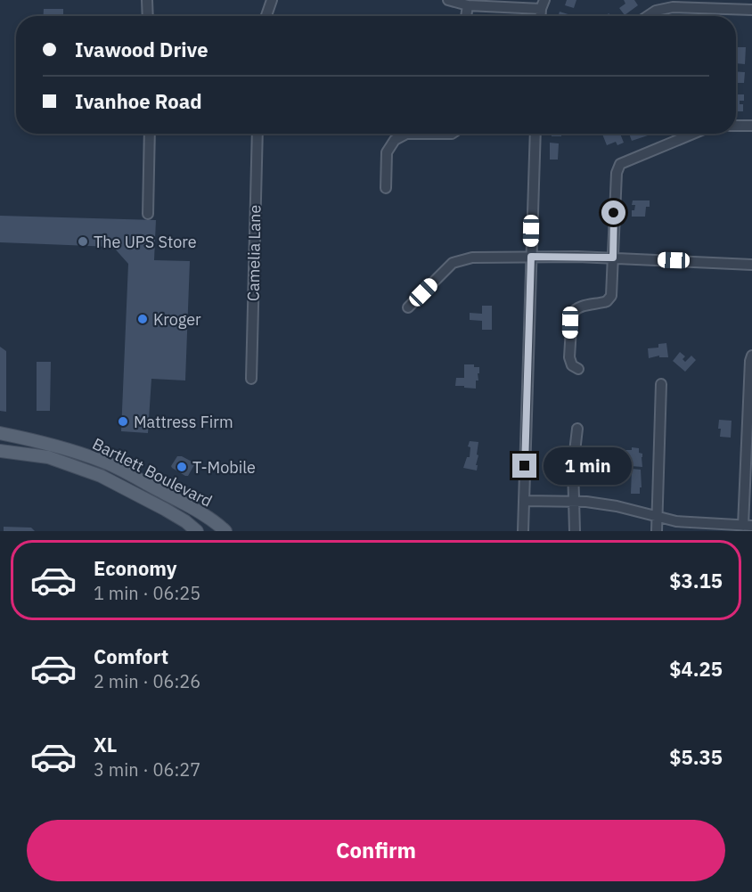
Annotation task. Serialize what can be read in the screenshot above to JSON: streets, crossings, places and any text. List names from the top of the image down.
{
  "streets": {
    "main road": ["Bartlett Boulevard"],
    "street": ["Camelia Lane"]
  },
  "places": [
    "The UPS Store",
    "Kroger",
    "Mattress Firm",
    "T-Mobile"
  ],
  "page": {
    "banner": ["Ivawood Drive", "Ivanhoe Road"],
    "bubble": "1 min",
    "list": [
      {
        "name": "Economy",
        "note": "1 min · 06:25",
        "value": "$3.15"
      },
      {
        "name": "Comfort",
        "note": "2 min · 06:26",
        "value": "$4.25"
      },
      {
        "name": "XL",
        "note": "3 min · 06:27",
        "value": "$5.35"
      }
    ],
    "buttons": "Confirm"
  }
}
